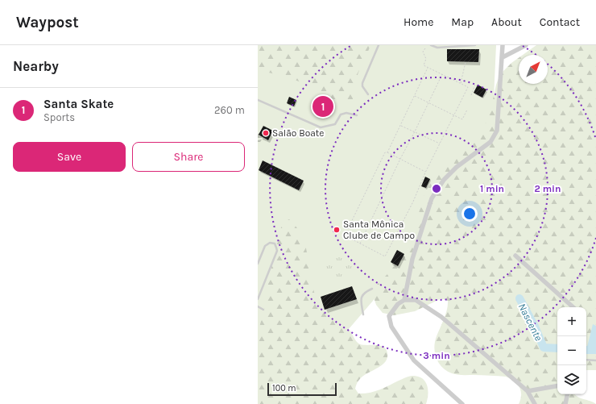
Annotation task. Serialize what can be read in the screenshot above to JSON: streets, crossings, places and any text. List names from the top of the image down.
{
  "water": ["Nascente"],
  "places": ["Salão Boate", "Santa Mônica Clube de Campo"],
  "scale_bar": "100 m",
  "north": "top right",
  "page": {
    "header": "Waypost",
    "nav": [
      "Home",
      "Map",
      "About",
      "Contact"
    ],
    "heading": "Nearby",
    "list": [
      {
        "mark": "1",
        "name": "Santa Skate",
        "note": "Sports",
        "value": "260 m"
      }
    ],
    "pins": "1",
    "buttons": ["Save", "Share"],
    "map_buttons": ["+", "−"],
    "scale": "100 m"
  },
  "rings": ["1 min", "2 min", "3 min"]
}
